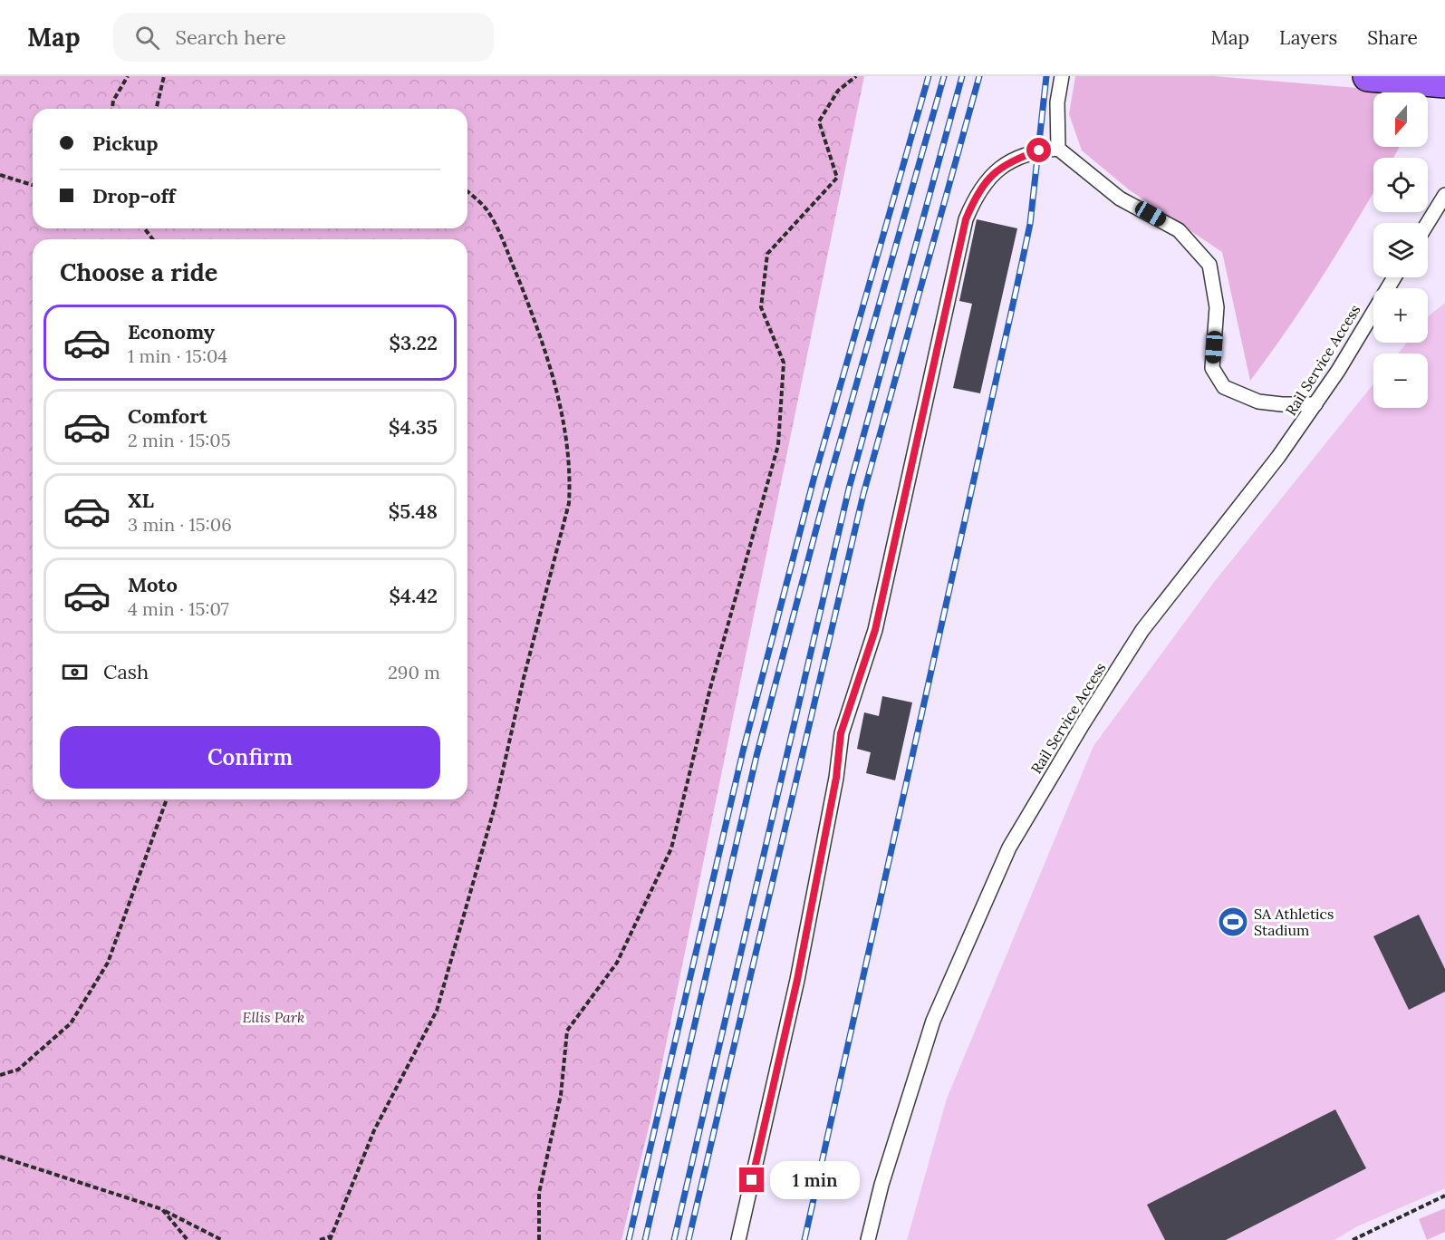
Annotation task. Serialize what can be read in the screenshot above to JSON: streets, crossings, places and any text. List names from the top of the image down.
{
  "streets": {
    "lane": ["Rail Service Access"]
  },
  "parks": ["Ellis Park"],
  "places": {
    "sports": ["SA Athletics Stadium"]
  },
  "north": "bottom",
  "page": {
    "header": "Map",
    "search": "Search here",
    "nav": ["Map", "Layers", "Share"],
    "map_buttons": ["+", "−"],
    "banner": ["Pickup", "Drop-off"],
    "heading": "Choose a ride",
    "list": [
      {
        "name": "Economy",
        "note": "1 min · 15:04",
        "value": "$3.22"
      },
      {
        "name": "Comfort",
        "note": "2 min · 15:05",
        "value": "$4.35"
      },
      {
        "name": "XL",
        "note": "3 min · 15:06",
        "value": "$5.48"
      },
      {
        "name": "Moto",
        "note": "4 min · 15:07",
        "value": "$4.42"
      }
    ],
    "pay": ["Cash", "290 m"],
    "buttons": "Confirm",
    "bubble": "1 min"
  }
}
